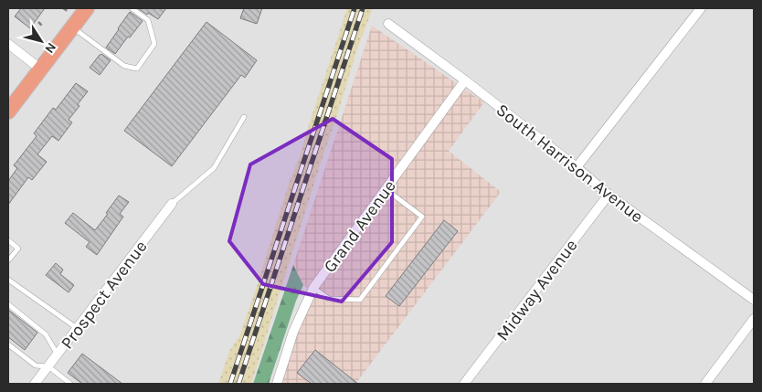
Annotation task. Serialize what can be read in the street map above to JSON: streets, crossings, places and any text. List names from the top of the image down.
{
  "streets": {
    "street": [
      "South Harrison Avenue",
      "Grand Avenue",
      "Midway Avenue",
      "Prospect Avenue"
    ]
  },
  "crossings": [
    ["South Harrison Avenue", "Grand Avenue"],
    ["South Harrison Avenue", "Midway Avenue"]
  ],
  "north": "bottom right"
}
